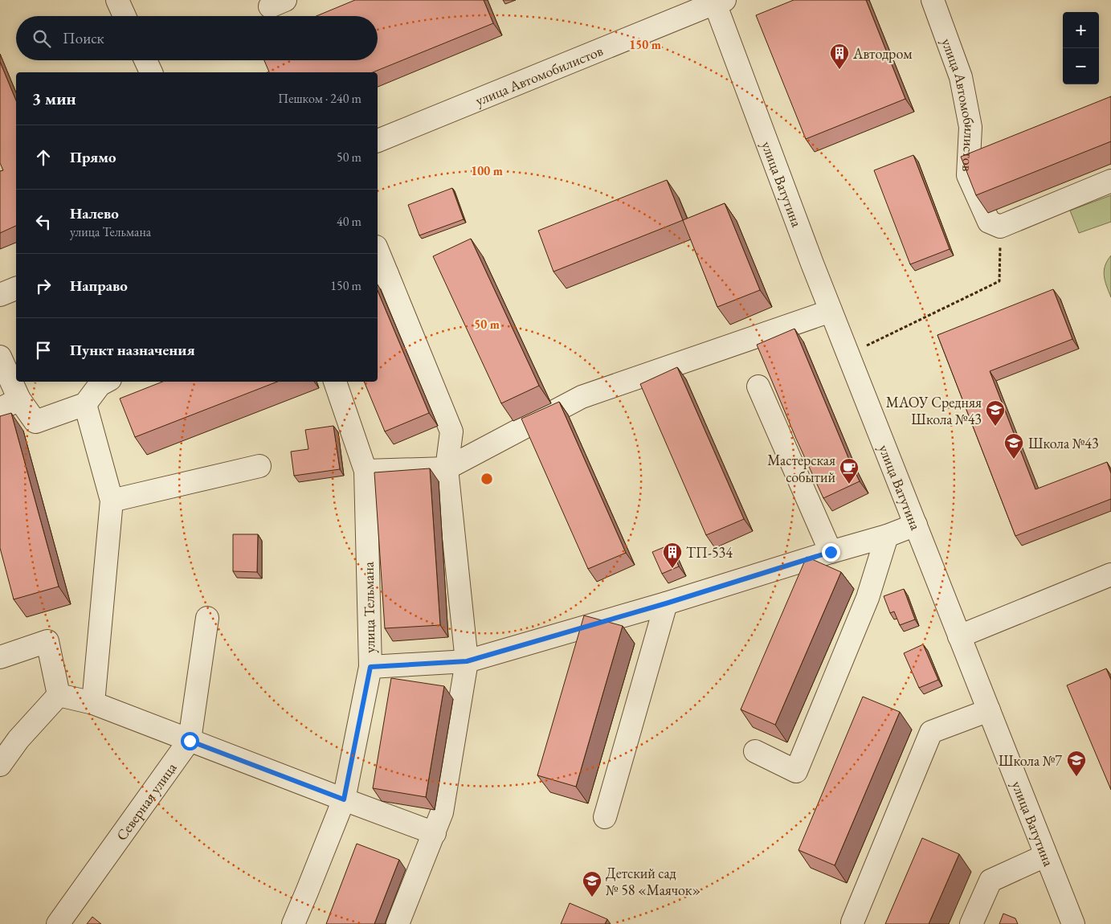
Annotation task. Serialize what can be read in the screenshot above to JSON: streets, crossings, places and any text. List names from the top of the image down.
{
  "streets": {
    "street": [
      "улица Автомобилистов",
      "улица Ватутина",
      "улица Тельмана",
      "Северная улица"
    ]
  },
  "crossings": [
    ["улица Автомобилистов", "улица Ватутина"]
  ],
  "places": {
    "building": ["Автодром", "ТП-534"],
    "school or university": [
      "МАОУ Средняя Школа №43",
      "Школа №43",
      "Школа №7",
      "Детский сад № 58 «Маячок»"
    ],
    "cafe": ["Мастерская событий"]
  },
  "page": {
    "map_buttons": ["+", "−"],
    "search": "Поиск",
    "heading": ["3 мин", "Пешком · 240 m"],
    "list": [
      ["Прямо", "50 m"],
      ["Налево", "улица Тельмана", "40 m"],
      ["Направо", "150 m"],
      "Пункт назначения"
    ]
  },
  "rings": ["150 m", "100 m", "50 m"]
}
